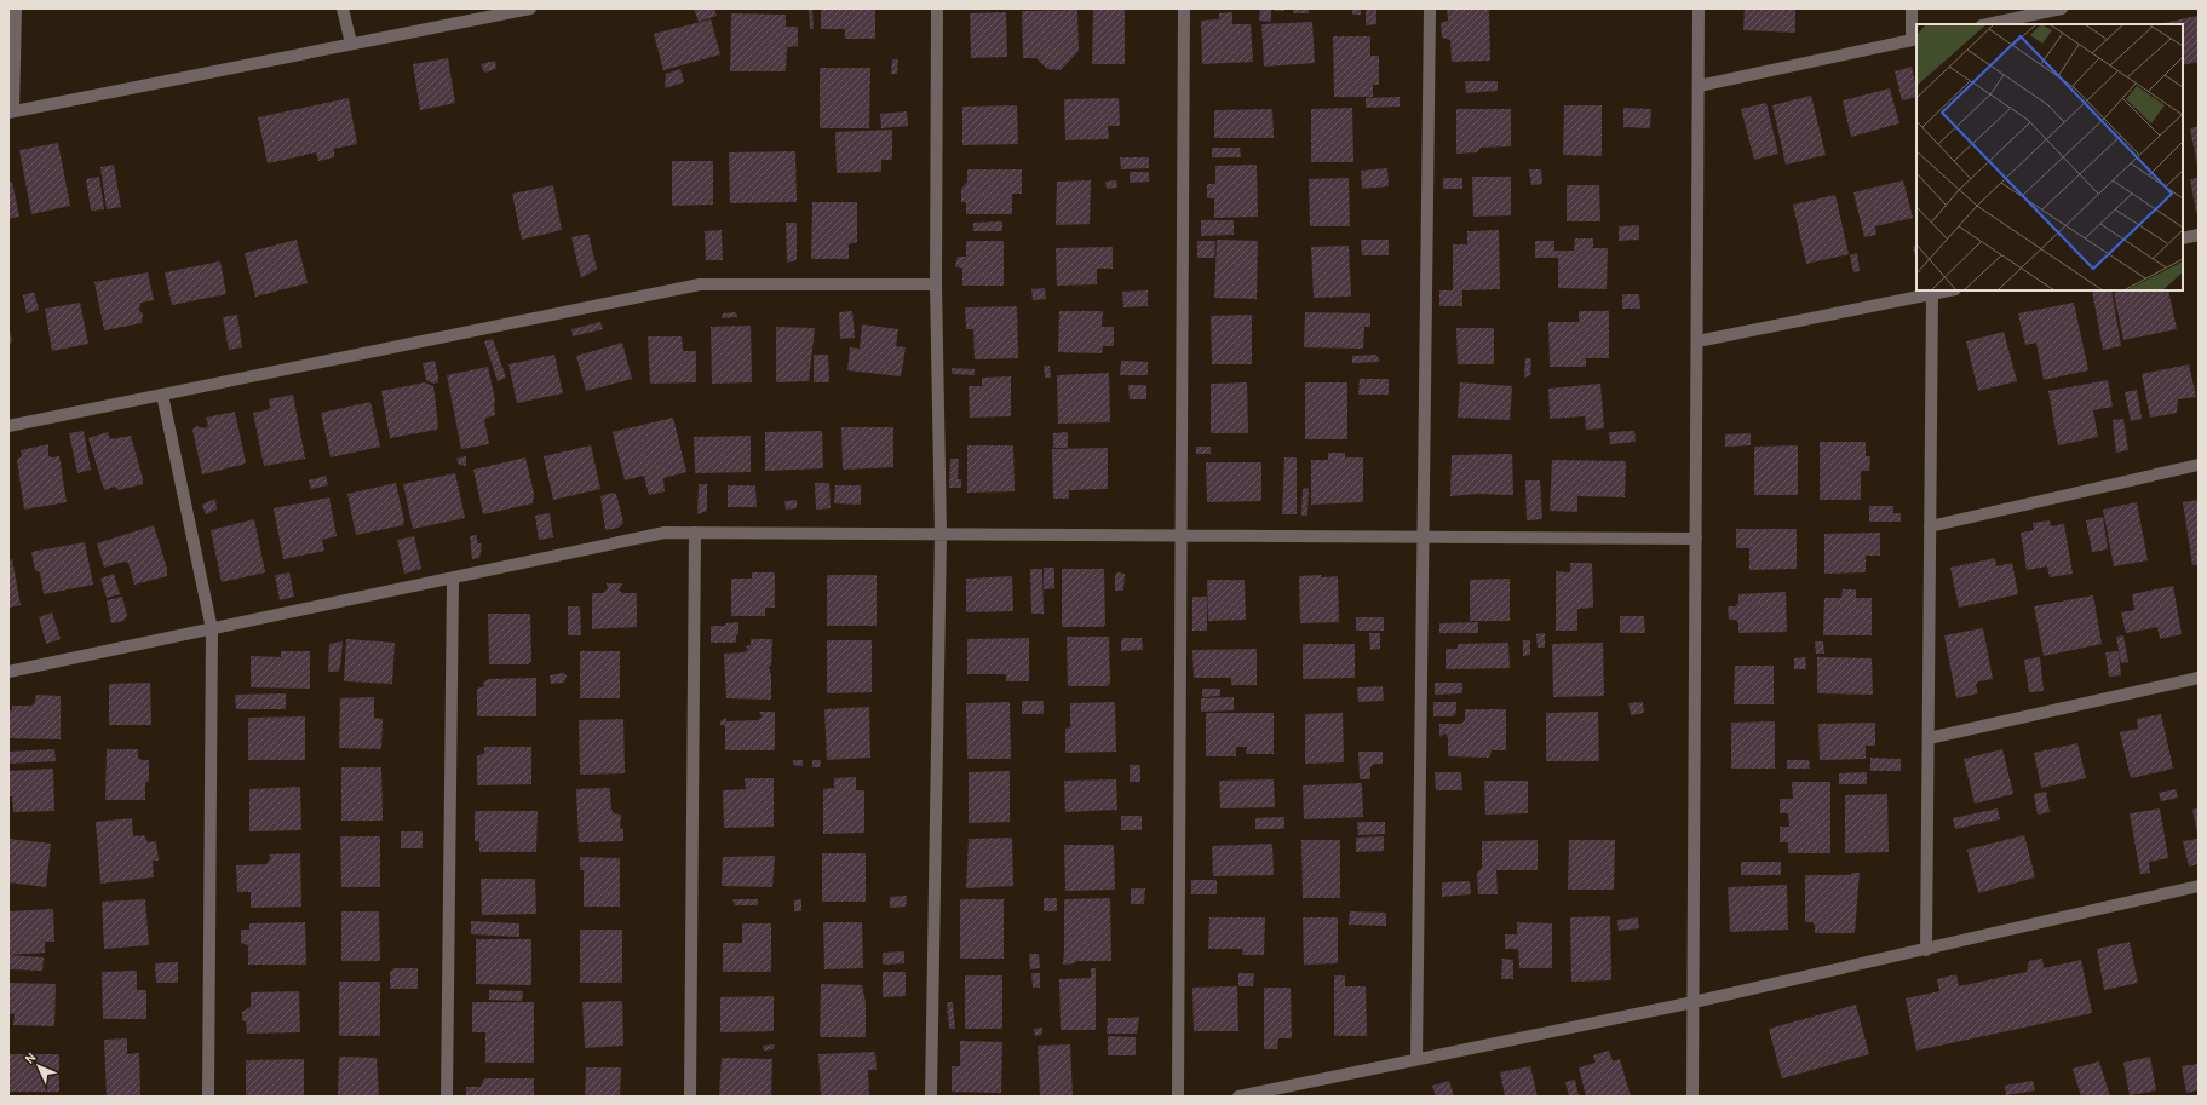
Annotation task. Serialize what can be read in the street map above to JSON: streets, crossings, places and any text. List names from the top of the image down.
{
  "north": "top left"
}
